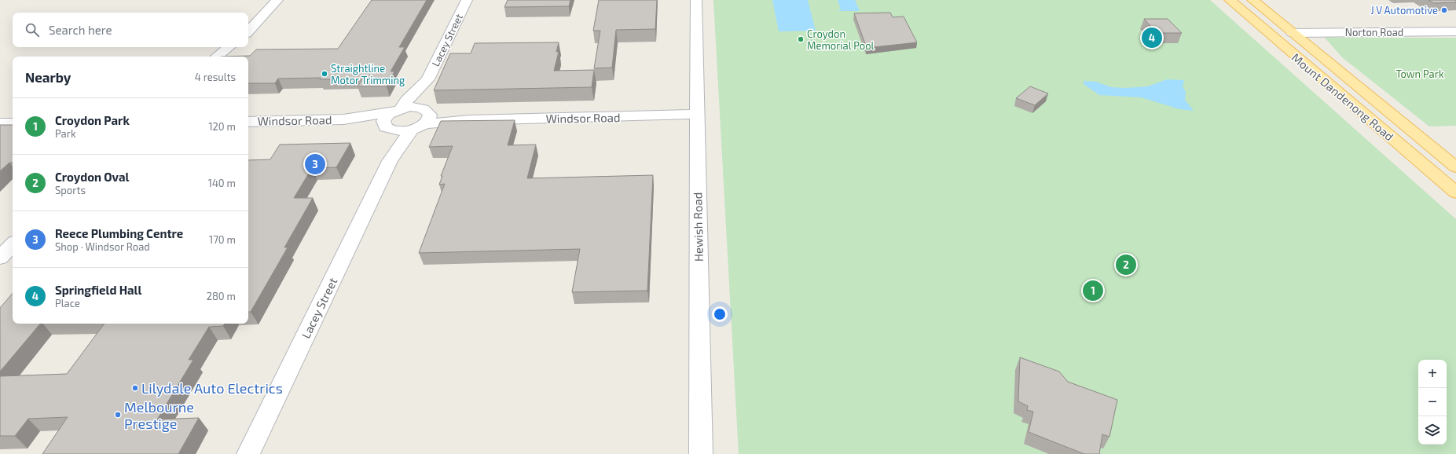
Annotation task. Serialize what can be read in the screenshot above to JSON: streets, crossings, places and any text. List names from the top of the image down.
{
  "streets": {
    "main road": ["Mount Dandenong Road"],
    "street": [
      "Norton Road",
      "Lacey Street",
      "Windsor Road",
      "Hewish Road"
    ]
  },
  "crossings": [
    ["Norton Road", "Mount Dandenong Road"],
    ["Lacey Street", "Windsor Road"],
    ["Windsor Road", "Hewish Road"]
  ],
  "parks": ["Town Park"],
  "places": [
    "J V Automotive",
    "Croydon Memorial Pool",
    "Straightline Motor Trimming",
    "Lilydale Auto Electrics",
    "Melbourne Prestige"
  ],
  "page": {
    "search": "Search here",
    "pins": [
      "4",
      "3",
      "2",
      "1"
    ],
    "heading": ["Nearby", "4 results"],
    "list": [
      {
        "mark": "1",
        "name": "Croydon Park",
        "note": "Park",
        "value": "120 m"
      },
      {
        "mark": "2",
        "name": "Croydon Oval",
        "note": "Sports",
        "value": "140 m"
      },
      {
        "mark": "3",
        "name": "Reece Plumbing Centre",
        "note": "Shop · Windsor Road",
        "value": "170 m"
      },
      {
        "mark": "4",
        "name": "Springfield Hall",
        "note": "Place",
        "value": "280 m"
      }
    ],
    "map_buttons": ["+", "−"]
  }
}
